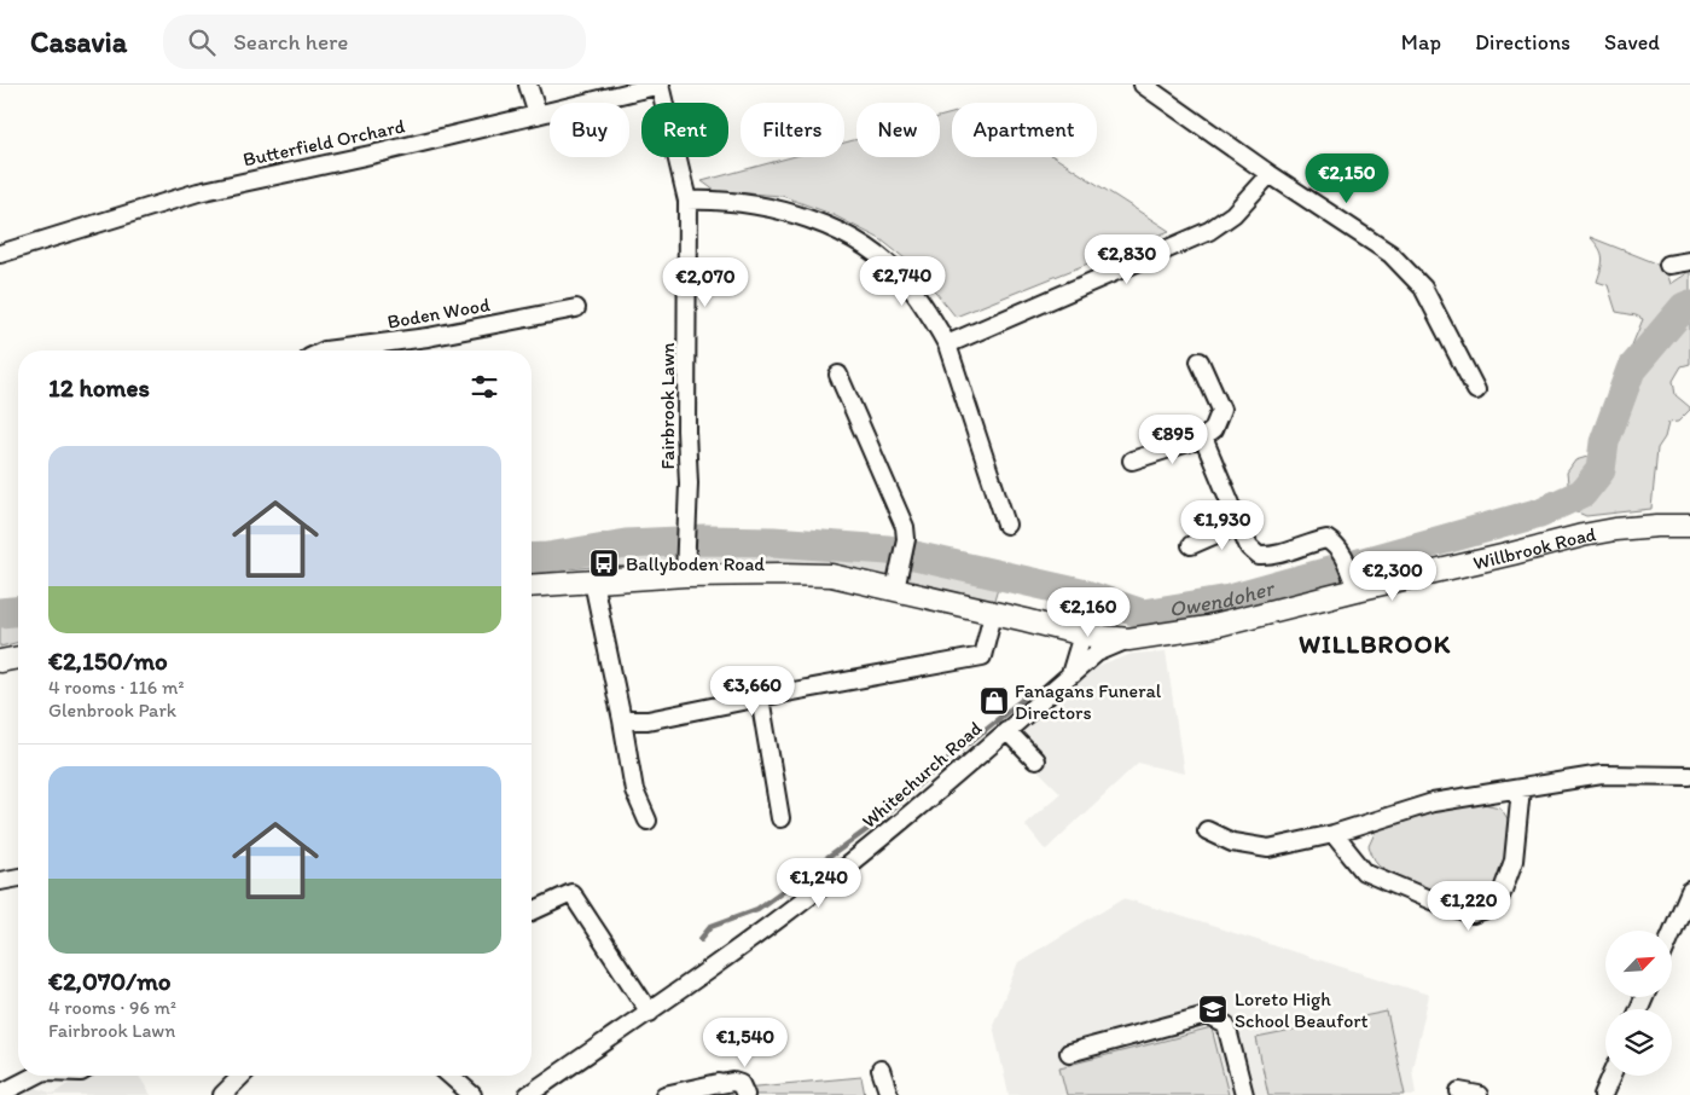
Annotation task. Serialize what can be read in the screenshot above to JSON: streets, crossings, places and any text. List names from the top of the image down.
{
  "streets": {
    "main road": ["Willbrook Road"],
    "street": [
      "Butterfield Orchard",
      "Boden Wood",
      "Fairbrook Lawn",
      "Whitechurch Road"
    ]
  },
  "crossings": [
    ["Butterfield Orchard", "Fairbrook Lawn"],
    ["Willbrook Road", "Whitechurch Road"]
  ],
  "districts": ["WILLBROOK"],
  "water": ["Owendoher"],
  "places": {
    "bus stop": ["Ballyboden Road"],
    "shop": ["Fanagans Funeral Directors"],
    "school or university": ["Loreto High School Beaufort"]
  },
  "north": "top right",
  "page": {
    "header": "Casavia",
    "search": "Search here",
    "nav": ["Map", "Directions", "Saved"],
    "chip": [
      "Buy",
      "Rent",
      "Filters",
      "New",
      "Apartment"
    ],
    "price": [
      "€2,150",
      "€2,830",
      "€2,740",
      "€2,070",
      "€895",
      "€1,930",
      "€2,300",
      "€2,160",
      "€3,660",
      "€1,240",
      "€1,220",
      "€1,540"
    ],
    "heading": "12 homes",
    "list": [
      {
        "name": "€2,150/mo",
        "note": "4 rooms · 116 m² · Glenbrook Park"
      },
      {
        "name": "€2,070/mo",
        "note": "4 rooms · 96 m² · Fairbrook Lawn"
      }
    ]
  }
}
